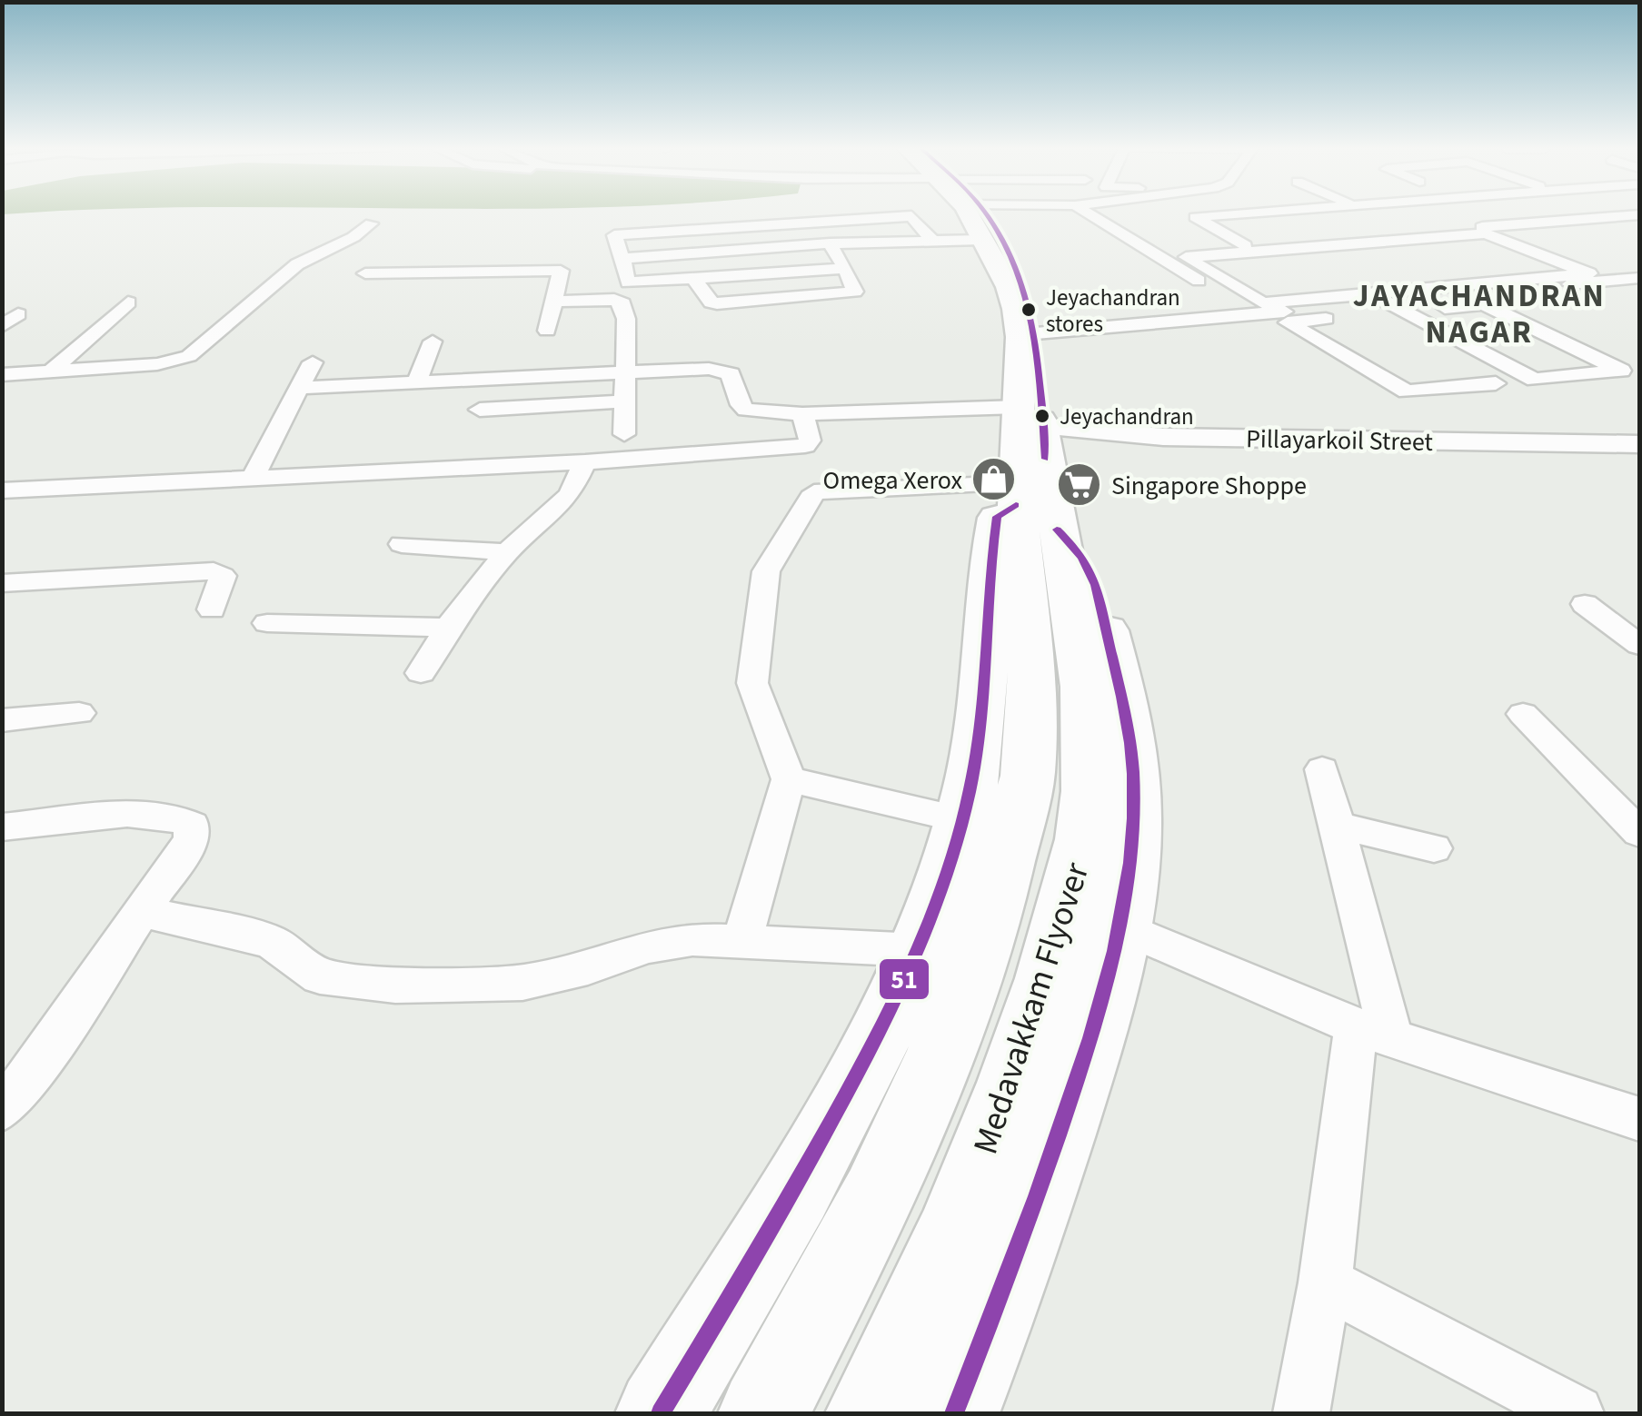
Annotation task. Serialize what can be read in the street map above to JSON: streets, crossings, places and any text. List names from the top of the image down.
{
  "streets": {
    "main road": ["Medavakkam Flyover"],
    "street": ["Pillayarkoil Street"]
  },
  "crossings": [
    ["Pillayarkoil Street", "Medavakkam Flyover"]
  ],
  "districts": ["JAYACHANDRAN NAGAR"],
  "places": {
    "other": ["Jeyachandran stores", "Jeyachandran"],
    "shop": ["Omega Xerox"],
    "supermarket": ["Singapore Shoppe"]
  },
  "lines": ["transit line 51"]
}
